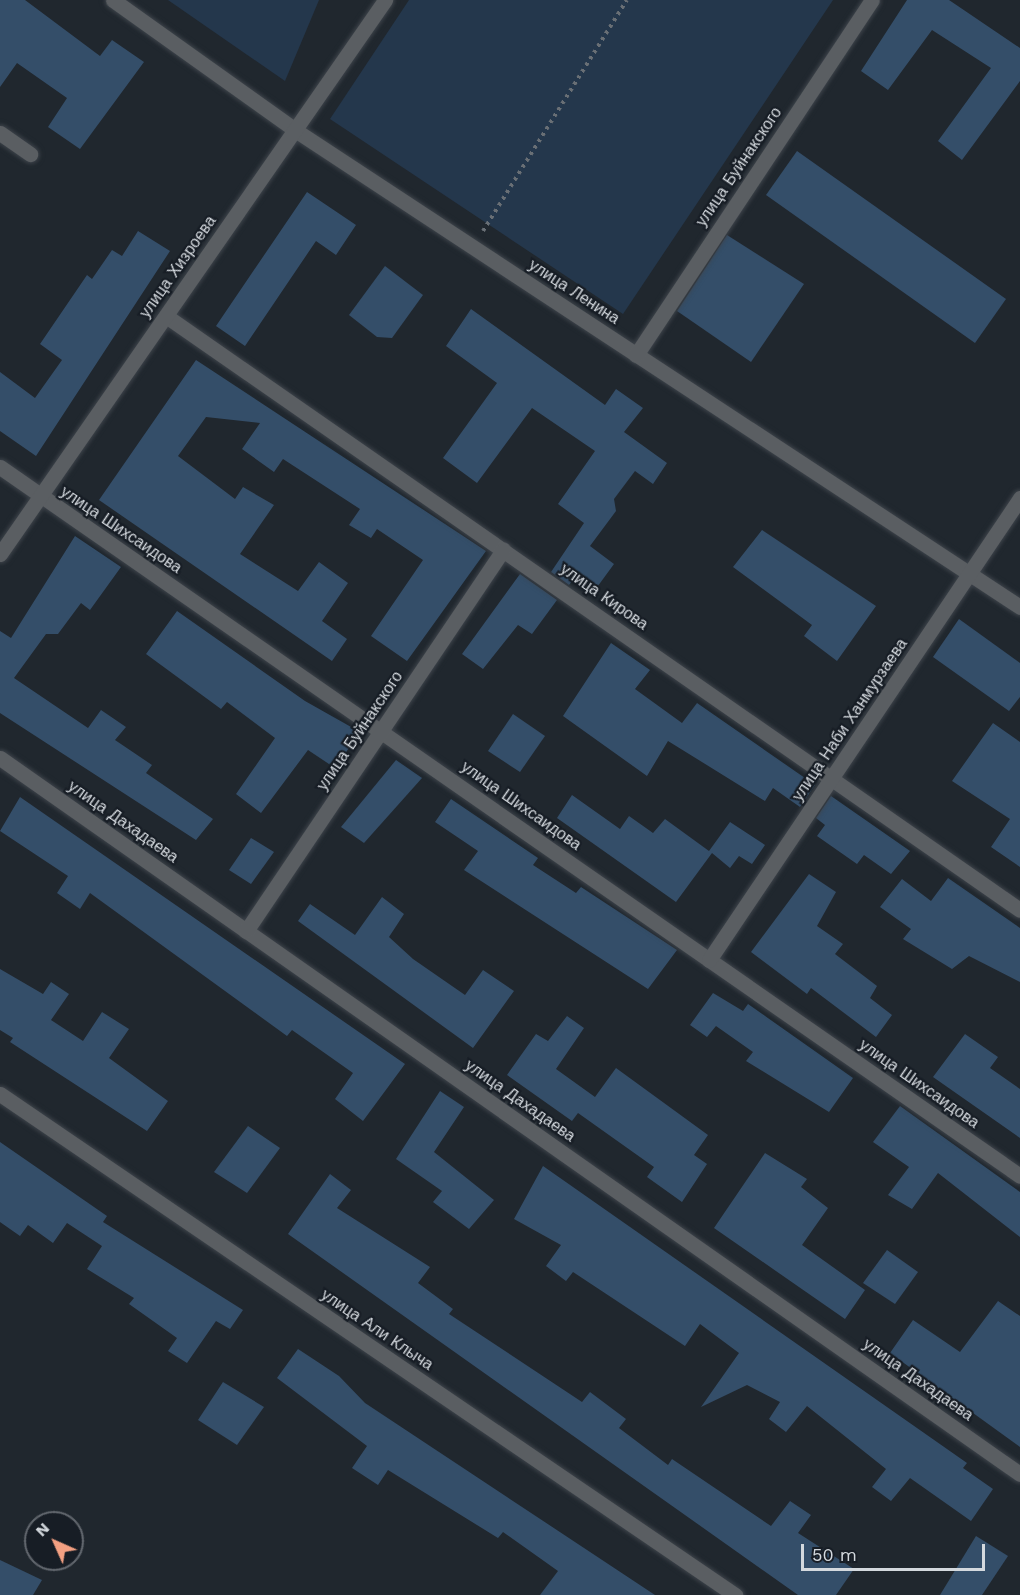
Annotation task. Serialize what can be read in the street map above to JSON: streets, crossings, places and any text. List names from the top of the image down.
{
  "streets": {
    "street": [
      "улица Буйнакского",
      "улица Хизроева",
      "улица Ленина",
      "улица Шихсаидова",
      "улица Кирова",
      "улица Наби Ханмурзаева",
      "улица Дахадаева",
      "улица Али Клыча"
    ]
  },
  "crossings": [
    ["улица Буйнакского", "улица Ленина"],
    ["улица Буйнакского", "улица Шихсаидова"],
    ["улица Буйнакского", "улица Кирова"],
    ["улица Буйнакского", "улица Дахадаева"],
    ["улица Хизроева", "улица Ленина"],
    ["улица Хизроева", "улица Шихсаидова"],
    ["улица Хизроева", "улица Кирова"],
    ["улица Ленина", "улица Наби Ханмурзаева"],
    ["улица Шихсаидова", "улица Наби Ханмурзаева"],
    ["улица Кирова", "улица Наби Ханмурзаева"]
  ],
  "scale_bar": "50 m",
  "north": "top left"
}
